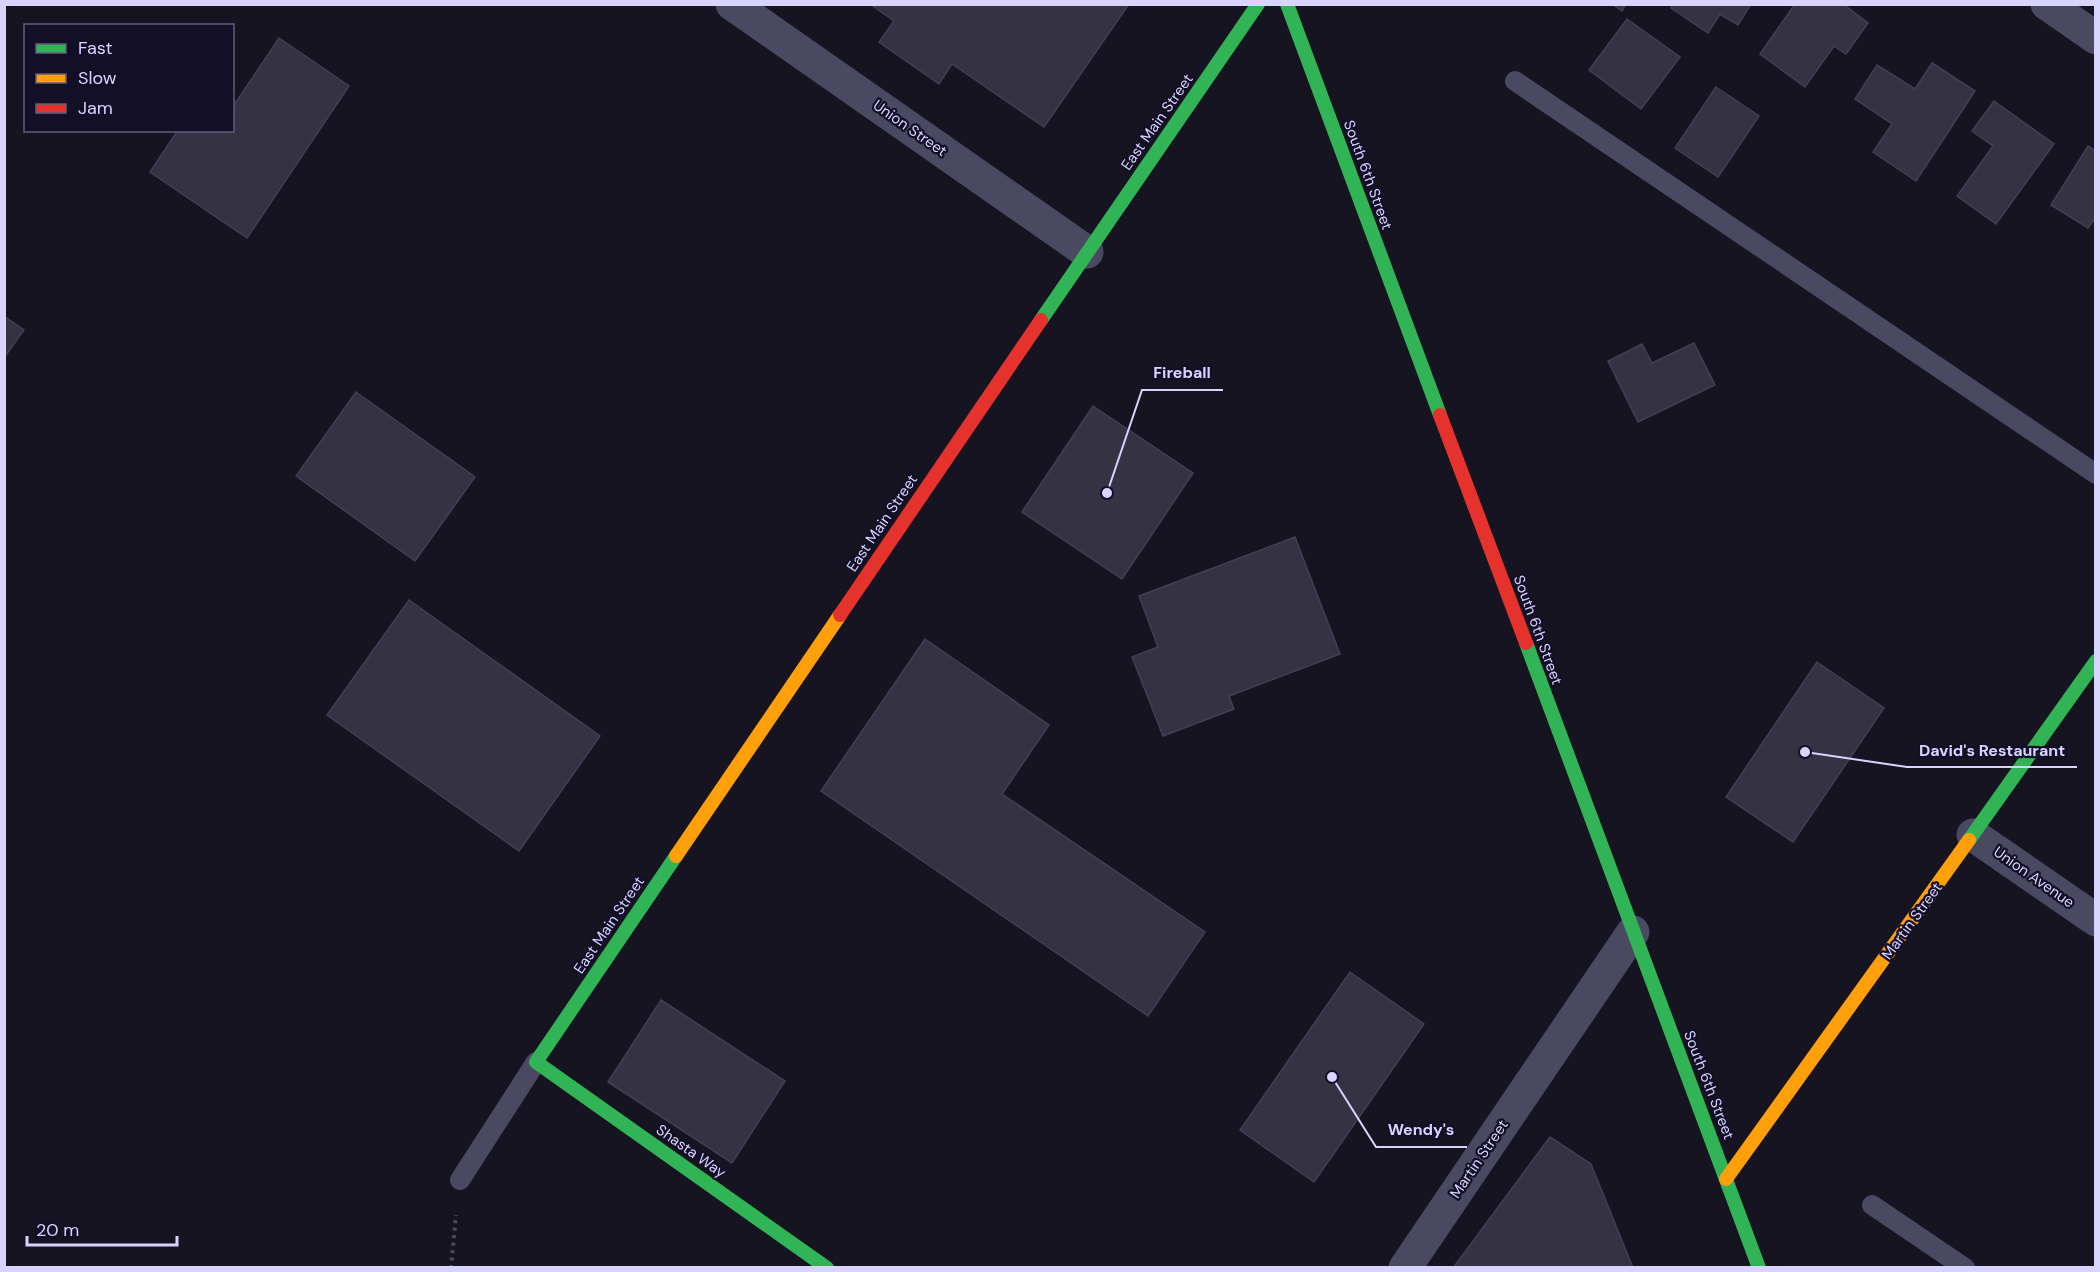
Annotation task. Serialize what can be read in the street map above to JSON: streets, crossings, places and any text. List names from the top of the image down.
{
  "streets": {
    "street": [
      "East Main Street",
      "Union Street",
      "South 6th Street",
      "Union Avenue",
      "Martin Street",
      "Shasta Way"
    ]
  },
  "crossings": [
    ["East Main Street", "Union Street"],
    ["East Main Street", "Shasta Way"],
    ["South 6th Street", "Martin Street"],
    ["Union Avenue", "Martin Street"]
  ],
  "places": ["Fireball", "David's Restaurant", "Wendy's"],
  "legend": ["Fast", "Slow", "Jam"],
  "scale_bar": "20 m"
}
